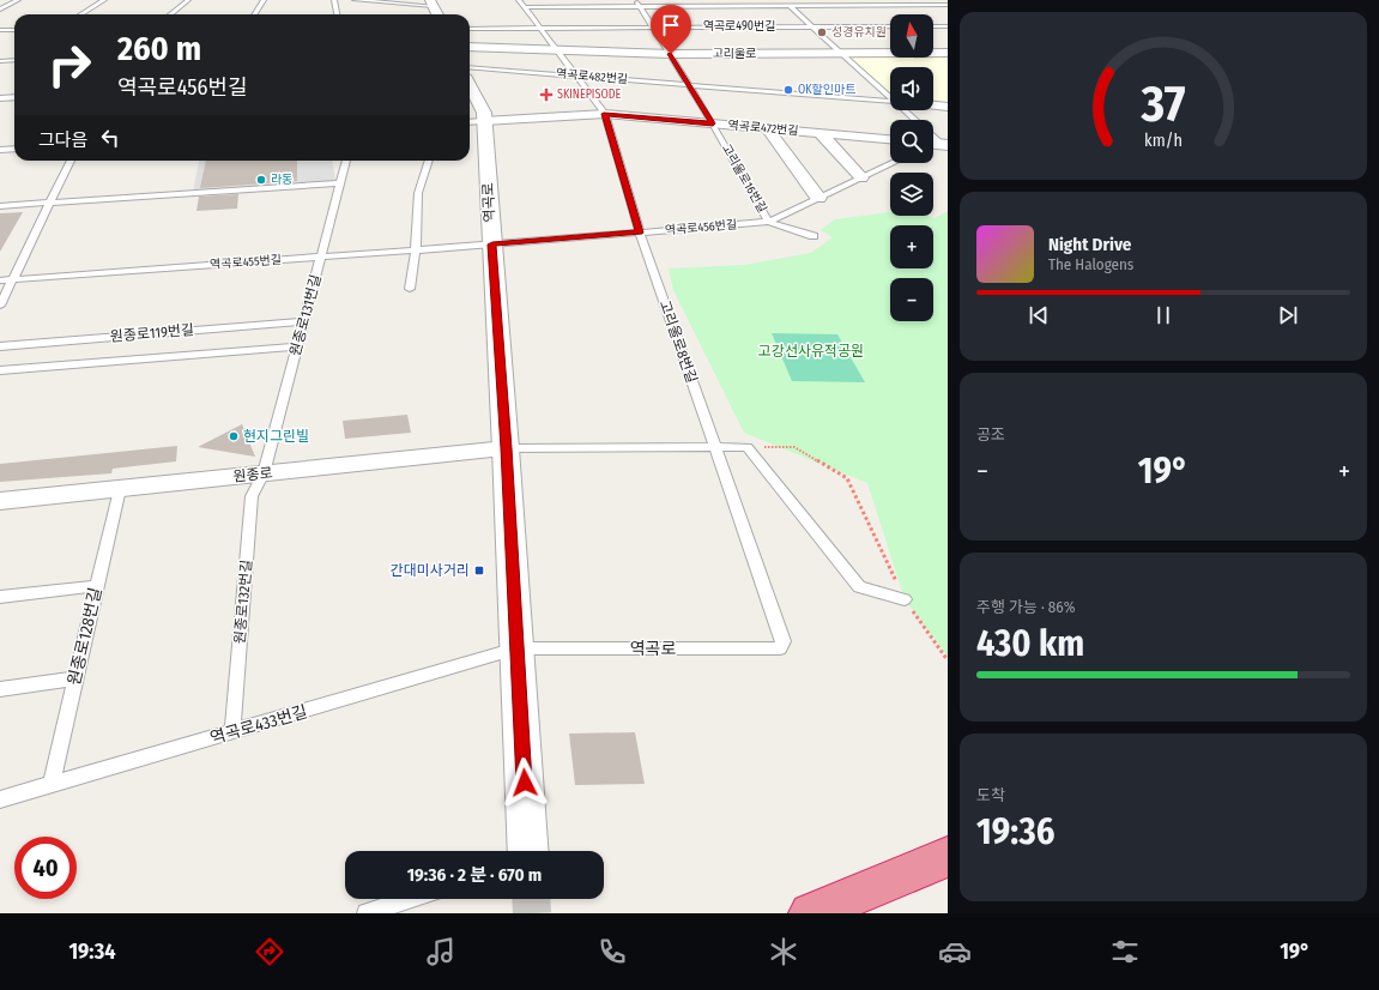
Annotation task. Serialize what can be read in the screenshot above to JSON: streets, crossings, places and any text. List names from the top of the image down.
{
  "streets": {
    "street": [
      "고리울로",
      "역곡로482번길",
      "역곡로472번길",
      "역곡로",
      "원종로"
    ],
    "lane": [
      "역곡로490번길",
      "고리울로16번길",
      "역곡로456번길",
      "역곡로455번길",
      "원종로131번길",
      "원종로119번길",
      "고리울로8번길",
      "원종로132번길",
      "원종로128번길",
      "역곡로433번길"
    ]
  },
  "crossings": [
    ["역곡로490번길", "고리울로16번길"],
    ["역곡로490번길", "고리울로8번길"],
    ["고리울로", "고리울로16번길"],
    ["고리울로", "고리울로8번길"],
    ["역곡로482번길", "고리울로16번길"],
    ["역곡로482번길", "고리울로8번길"],
    ["역곡로472번길", "고리울로16번길"],
    ["역곡로472번길", "역곡로"],
    ["역곡로472번길", "고리울로8번길"],
    ["고리울로16번길", "역곡로456번길"],
    ["역곡로", "역곡로456번길"],
    ["역곡로", "역곡로455번길"],
    ["역곡로", "고리울로8번길"],
    ["역곡로", "원종로"],
    ["역곡로", "역곡로433번길"],
    ["역곡로456번길", "역곡로455번길"],
    ["역곡로456번길", "고리울로8번길"],
    ["역곡로455번길", "원종로131번길"],
    ["원종로131번길", "원종로119번길"],
    ["원종로131번길", "원종로"],
    ["원종로131번길", "원종로132번길"],
    ["원종로", "원종로132번길"],
    ["원종로", "원종로128번길"],
    ["원종로132번길", "역곡로433번길"],
    ["원종로128번길", "역곡로433번길"]
  ],
  "parks": ["고강선사유적공원"],
  "places": {
    "other": [
      "성경유치원",
      "OK할인마트",
      "라동",
      "현지그린빌"
    ],
    "health": ["SKINEPISODE"],
    "transit": ["간대미사거리"]
  },
  "north": "top",
  "page": {
    "map_buttons": ["+", "−"],
    "turn": ["260 m", "역곡로456번길"],
    "then": "그다음",
    "song": ["Night Drive", "The Halogens"],
    "tile": [
      "공조",
      ["주행 가능 · 86%", "430 km"],
      ["도착", "19:36"]
    ],
    "heat": ["−", "19°", "+"],
    "limit": "40",
    "trip": "19:36 · 2 분 · 670 m",
    "tabs": ["19:34", "19°"],
    "gauge": ["37", "km/h"]
  }
}
